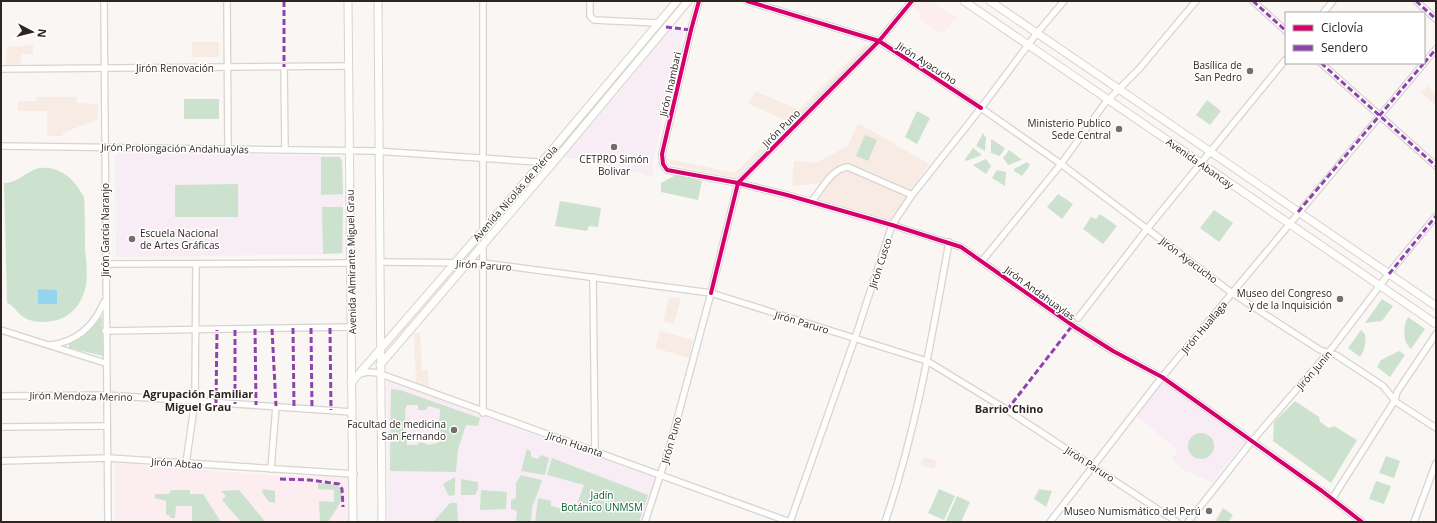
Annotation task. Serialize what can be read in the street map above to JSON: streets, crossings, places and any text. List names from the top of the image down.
{
  "streets": {
    "main road": ["Avenida Abancay", "Avenida Nicolás de Piérola", "Avenida Almirante Miguel Grau"],
    "street": [
      "Jirón Ayacucho",
      "Jirón Renovación",
      "Jirón Inambari",
      "Jirón Puno",
      "Jirón Prolongación Andahuaylas",
      "Jirón García Naranjo",
      "Jirón Cusco",
      "Jirón Paruro",
      "Jirón Andahuaylas",
      "Jirón Huallaga",
      "Jirón Junín",
      "Jirón Mendoza Merino",
      "Jirón Huanta",
      "Jirón Abtao"
    ]
  },
  "crossings": [
    ["Jirón Ayacucho", "Jirón Puno"],
    ["Jirón Ayacucho", "Jirón Cusco"],
    ["Jirón Ayacucho", "Jirón Huallaga"],
    ["Jirón Ayacucho", "Jirón Junín"],
    ["Jirón Renovación", "Jirón García Naranjo"],
    ["Jirón Renovación", "Avenida Almirante Miguel Grau"],
    ["Jirón Inambari", "Jirón Andahuaylas"],
    ["Jirón Puno", "Jirón Paruro"],
    ["Jirón Puno", "Jirón Andahuaylas"],
    ["Jirón Puno", "Jirón Huanta"],
    ["Jirón Prolongación Andahuaylas", "Jirón García Naranjo"],
    ["Jirón Prolongación Andahuaylas", "Avenida Almirante Miguel Grau"],
    ["Avenida Abancay", "Jirón Cusco"],
    ["Avenida Abancay", "Jirón Huallaga"],
    ["Avenida Abancay", "Jirón Junín"],
    ["Avenida Nicolás de Piérola", "Avenida Almirante Miguel Grau"],
    ["Avenida Nicolás de Piérola", "Jirón Paruro"],
    ["Avenida Nicolás de Piérola", "Jirón Huanta"],
    ["Jirón García Naranjo", "Jirón Mendoza Merino"],
    ["Jirón García Naranjo", "Jirón Abtao"],
    ["Avenida Almirante Miguel Grau", "Jirón Mendoza Merino"],
    ["Avenida Almirante Miguel Grau", "Jirón Abtao"],
    ["Jirón Cusco", "Jirón Paruro"],
    ["Jirón Cusco", "Jirón Andahuaylas"],
    ["Jirón Cusco", "Jirón Huanta"],
    ["Jirón Paruro", "Jirón Huallaga"],
    ["Jirón Andahuaylas", "Jirón Huallaga"],
    ["Jirón Andahuaylas", "Jirón Junín"]
  ],
  "districts": ["Agrupación Familiar Miguel Grau", "Barrio Chino"],
  "parks": ["Jadín Botánico UNMSM"],
  "places": [
    "Basílica de San Pedro",
    "Ministerio Publico Sede Central",
    "CETPRO Simón Bolivar",
    "Escuela Nacional de Artes Gráficas",
    "Museo del Congreso y de la Inquisición",
    "Facultad de medicina San Fernando",
    "Museo Numismático del Perú"
  ],
  "legend": ["Ciclovía", "Sendero"],
  "north": "right"
}
